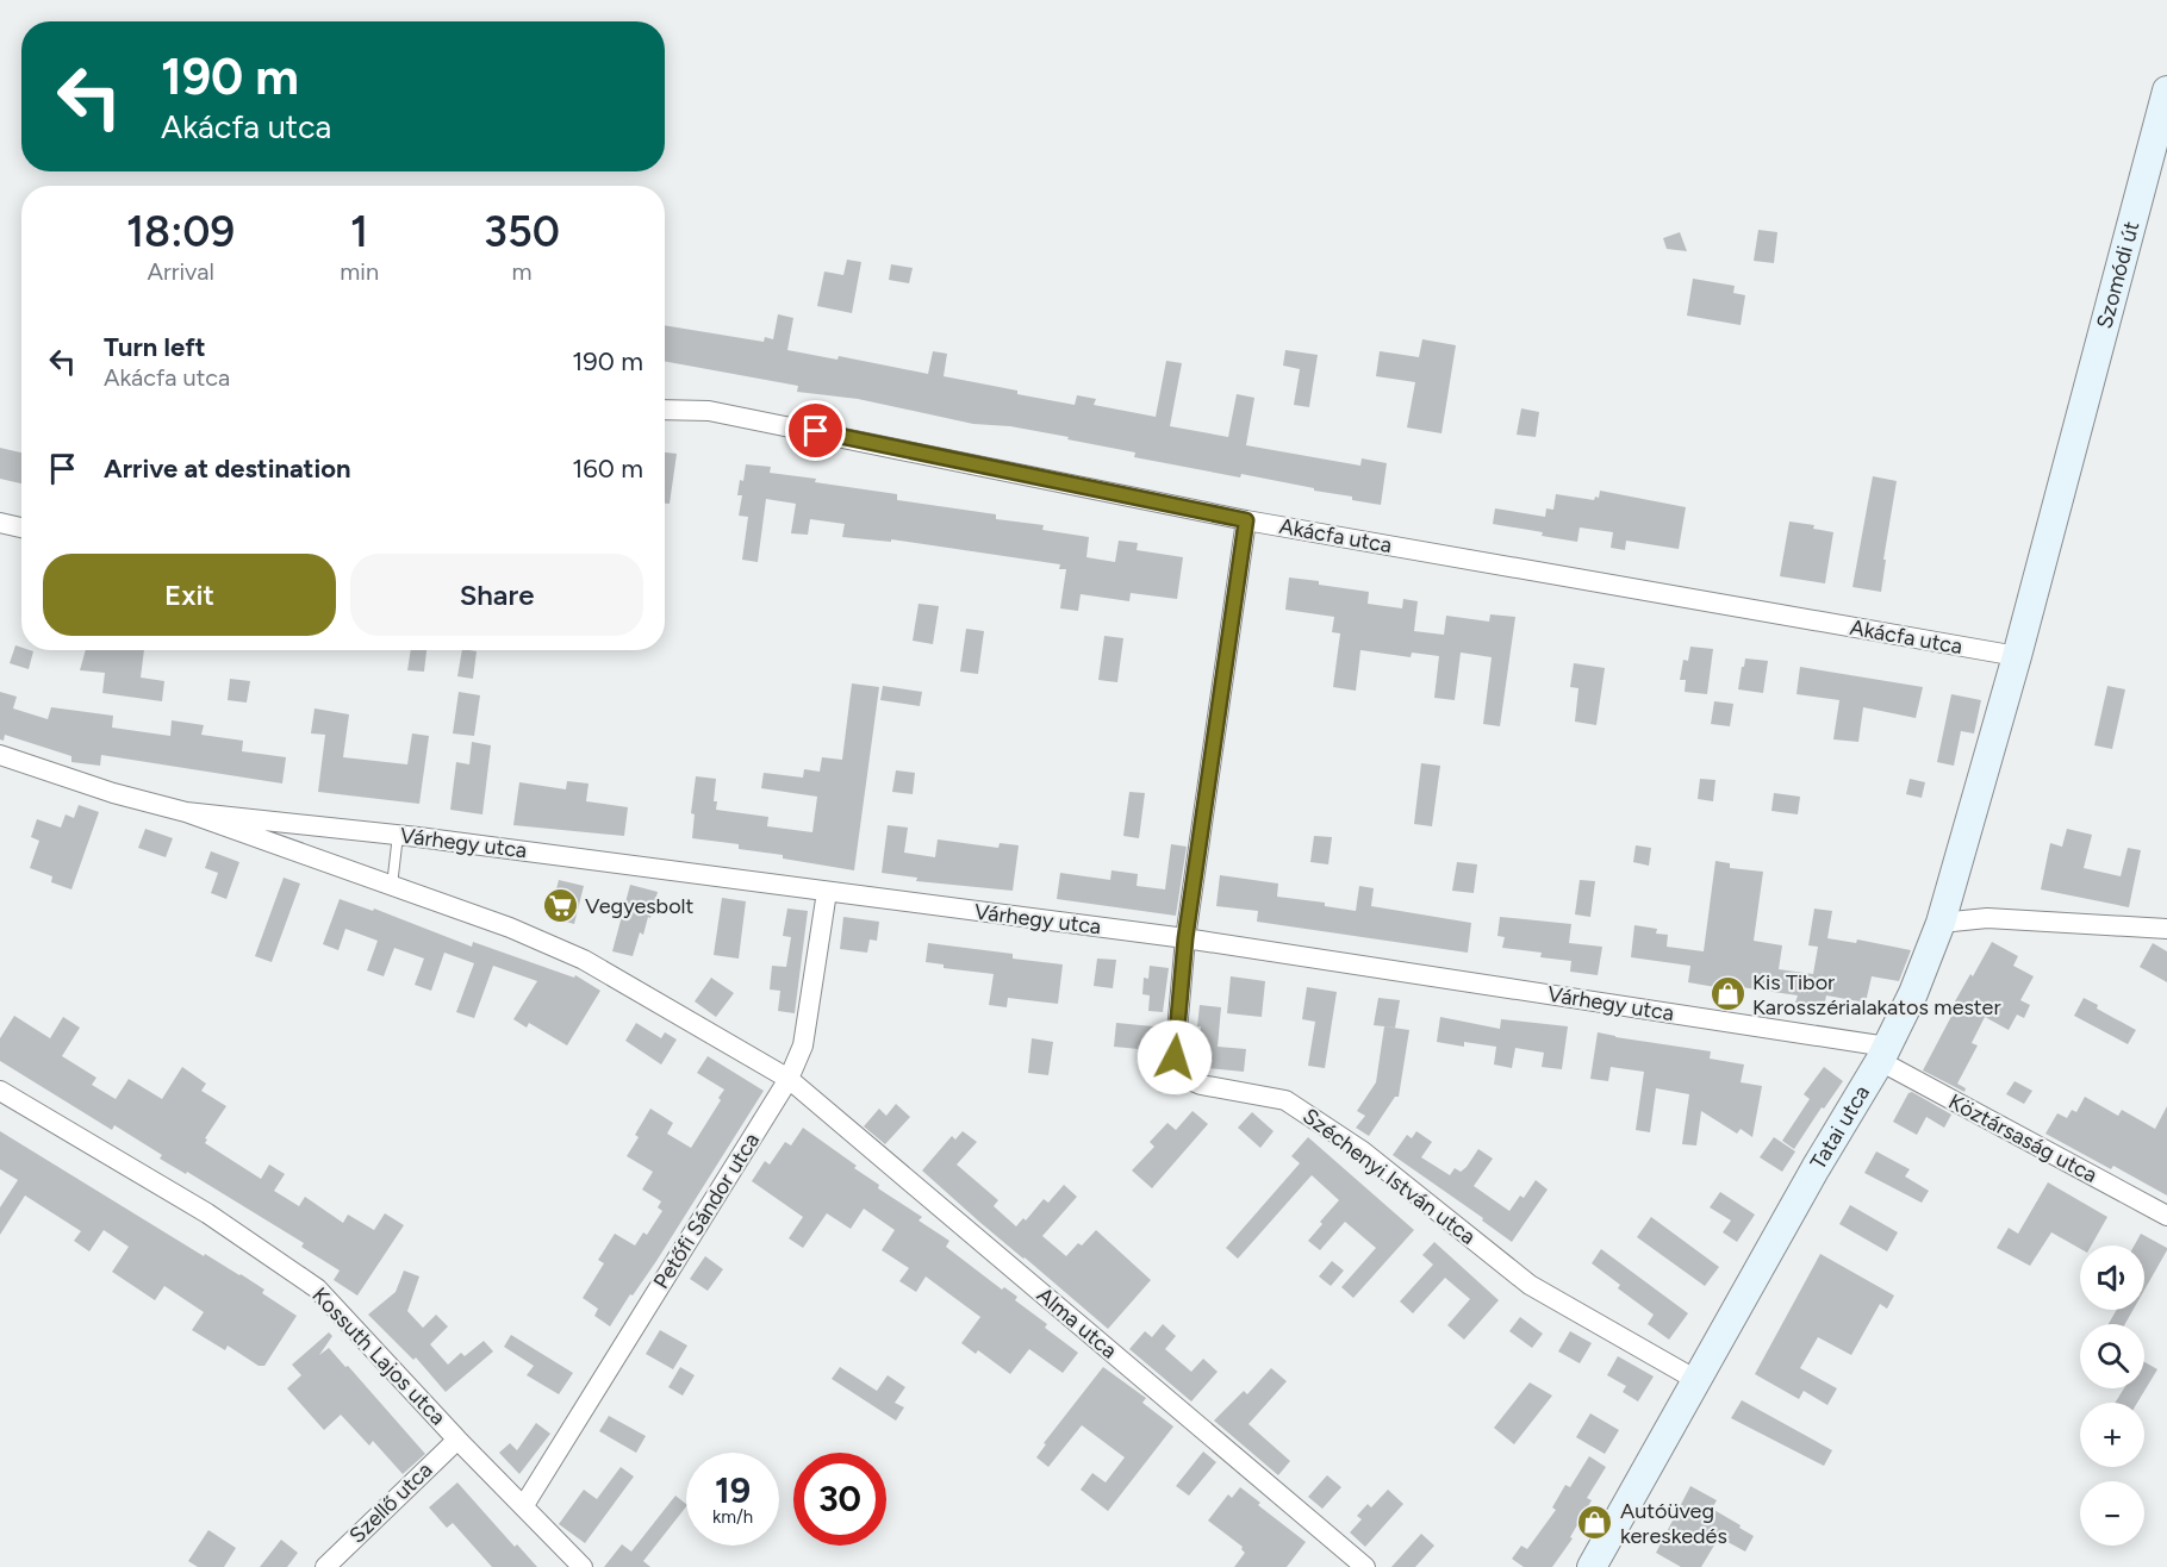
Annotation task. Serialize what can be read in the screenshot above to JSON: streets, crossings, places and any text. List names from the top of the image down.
{
  "streets": {
    "street": [
      "Szomódi út",
      "Akácfa utca",
      "Várhegy utca",
      "Tatai utca",
      "Köztársaság utca",
      "Széchenyi István utca",
      "Petőfi Sándor utca",
      "Alma utca",
      "Kossuth Lajos utca",
      "Szellő utca"
    ]
  },
  "crossings": [
    ["Szomódi út", "Akácfa utca"],
    ["Szomódi út", "Tatai utca"],
    ["Akácfa utca", "Tatai utca"],
    ["Akácfa utca", "Széchenyi István utca"],
    ["Várhegy utca", "Tatai utca"],
    ["Várhegy utca", "Köztársaság utca"],
    ["Várhegy utca", "Széchenyi István utca"],
    ["Várhegy utca", "Petőfi Sándor utca"],
    ["Várhegy utca", "Alma utca"],
    ["Tatai utca", "Köztársaság utca"],
    ["Tatai utca", "Széchenyi István utca"],
    ["Petőfi Sándor utca", "Alma utca"],
    ["Petőfi Sándor utca", "Kossuth Lajos utca"],
    ["Kossuth Lajos utca", "Szellő utca"]
  ],
  "places": {
    "supermarket": ["Vegyesbolt"],
    "shop": ["Kis Tibor Karosszérialakatos mester", "Autóüveg kereskedés"]
  },
  "page": {
    "turn": ["190 m", "Akácfa utca"],
    "eta": [
      "18:09",
      "Arrival",
      "1",
      "min",
      "350",
      "m"
    ],
    "list": [
      {
        "name": "Turn left",
        "note": "Akácfa utca",
        "value": "190 m"
      },
      {
        "name": "Arrive at destination",
        "value": "160 m"
      }
    ],
    "buttons": ["Exit", "Share"],
    "map_buttons": ["+", "−"],
    "speed": "19 km/h",
    "limit": "30"
  }
}
